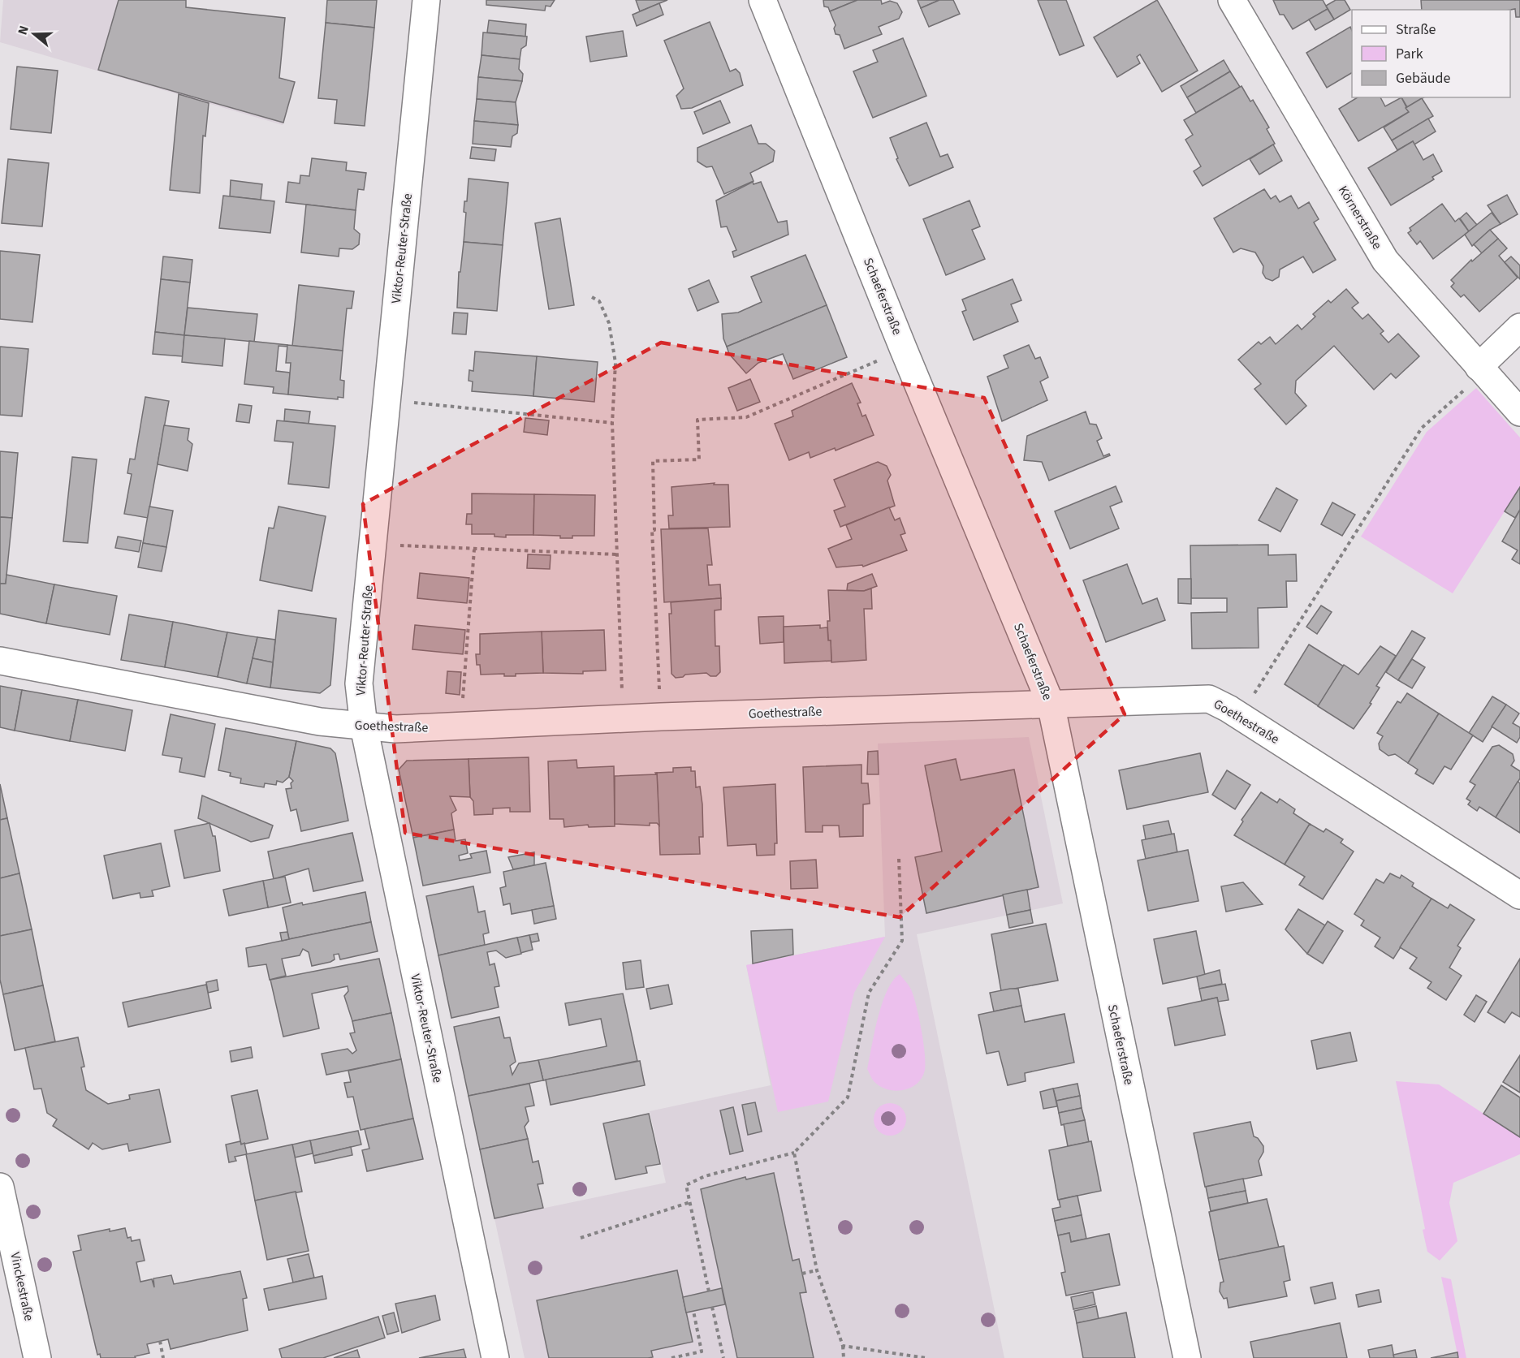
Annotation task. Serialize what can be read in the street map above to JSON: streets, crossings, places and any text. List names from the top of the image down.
{
  "streets": {
    "street": [
      "Körnerstraße",
      "Viktor-Reuter-Straße",
      "Schaeferstraße",
      "Goethestraße",
      "Vinckestraße"
    ]
  },
  "crossings": [
    ["Viktor-Reuter-Straße", "Goethestraße"],
    ["Schaeferstraße", "Goethestraße"]
  ],
  "legend": ["Straße", "Park", "Gebäude"],
  "north": "left"
}
